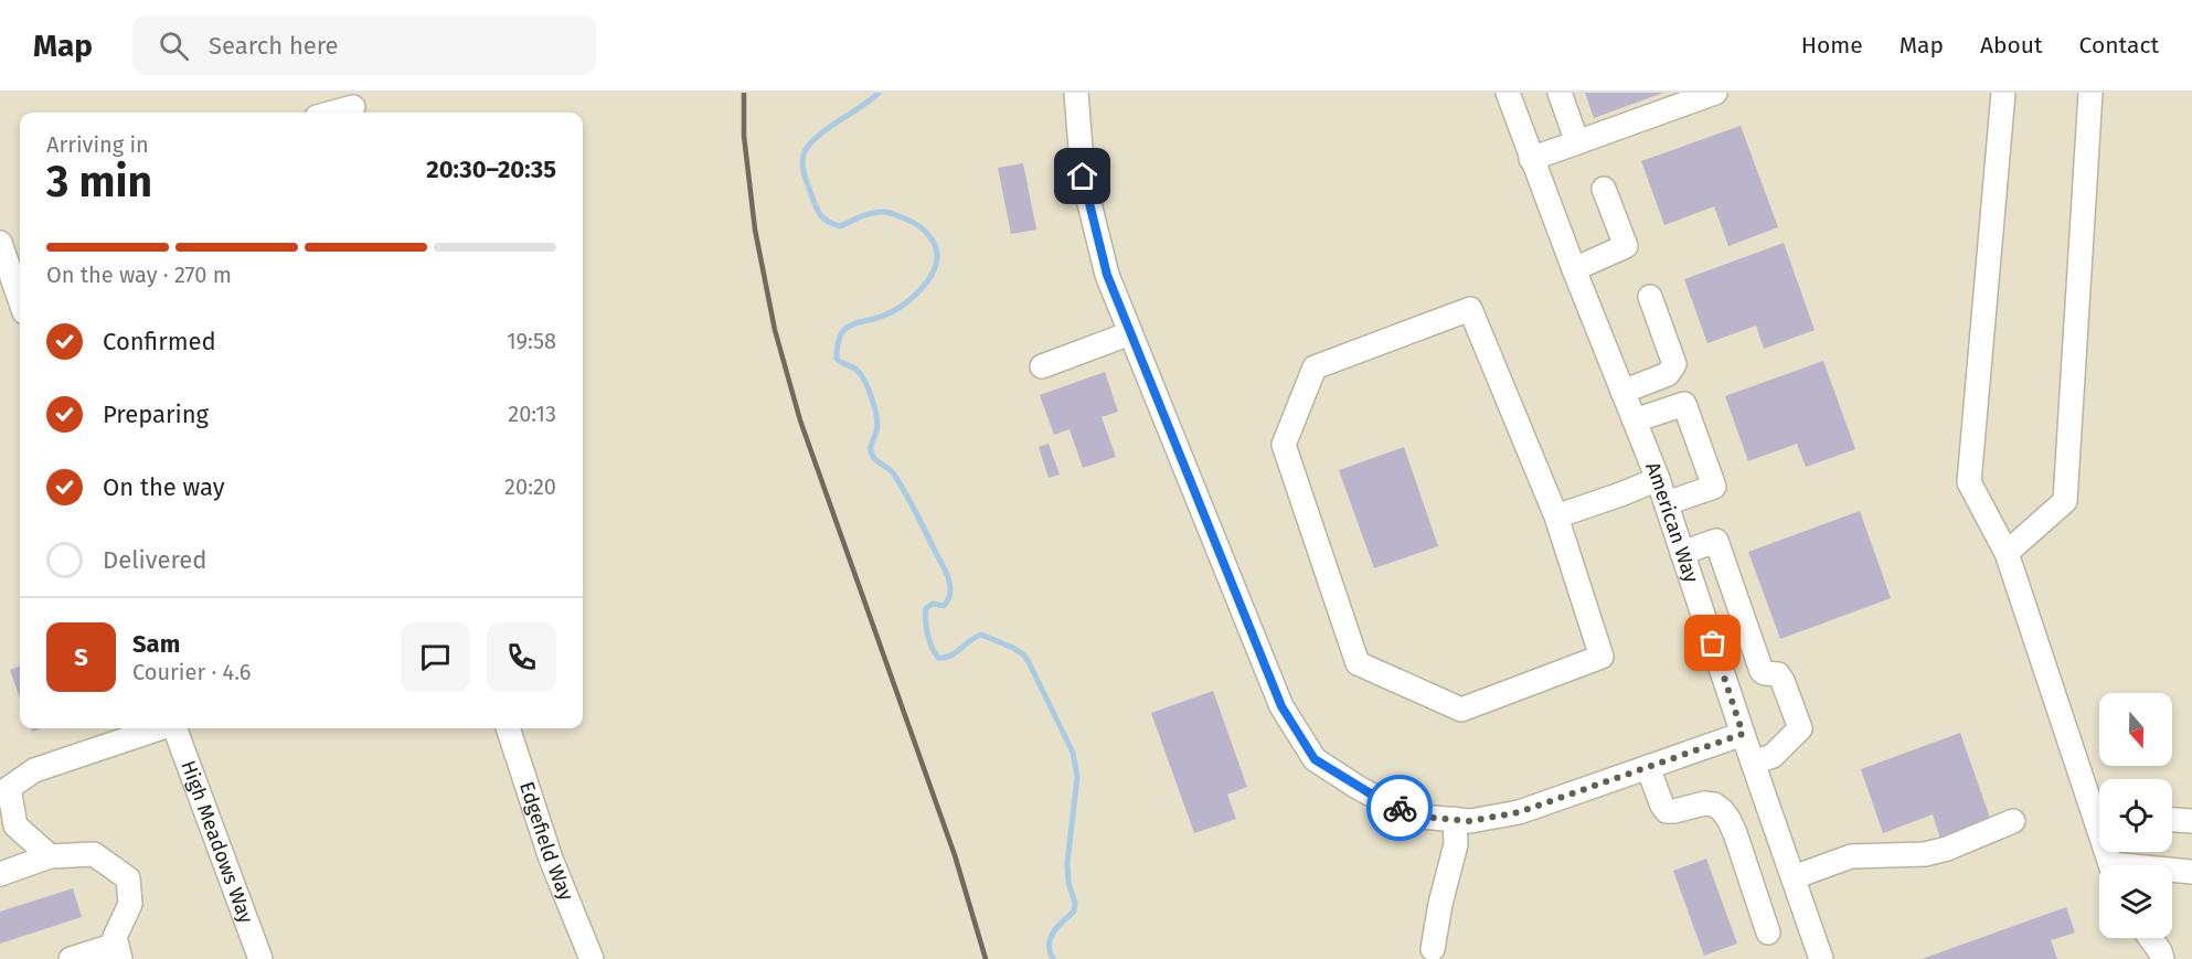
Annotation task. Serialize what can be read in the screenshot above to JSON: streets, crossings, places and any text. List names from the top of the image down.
{
  "streets": {
    "street": ["American Way", "High Meadows Way", "Edgefield Way"]
  },
  "north": "bottom",
  "page": {
    "header": "Map",
    "search": "Search here",
    "nav": [
      "Home",
      "Map",
      "About",
      "Contact"
    ],
    "heading": ["3 min", "Arriving in", "20:30–20:35"],
    "panel": ["Sam", "Courier · 4.6"],
    "bar": "On the way · 270 m",
    "list": [
      ["Confirmed", "19:58"],
      ["Preparing", "20:13"],
      ["On the way", "20:20"],
      "Delivered"
    ],
    "round": "S"
  }
}
